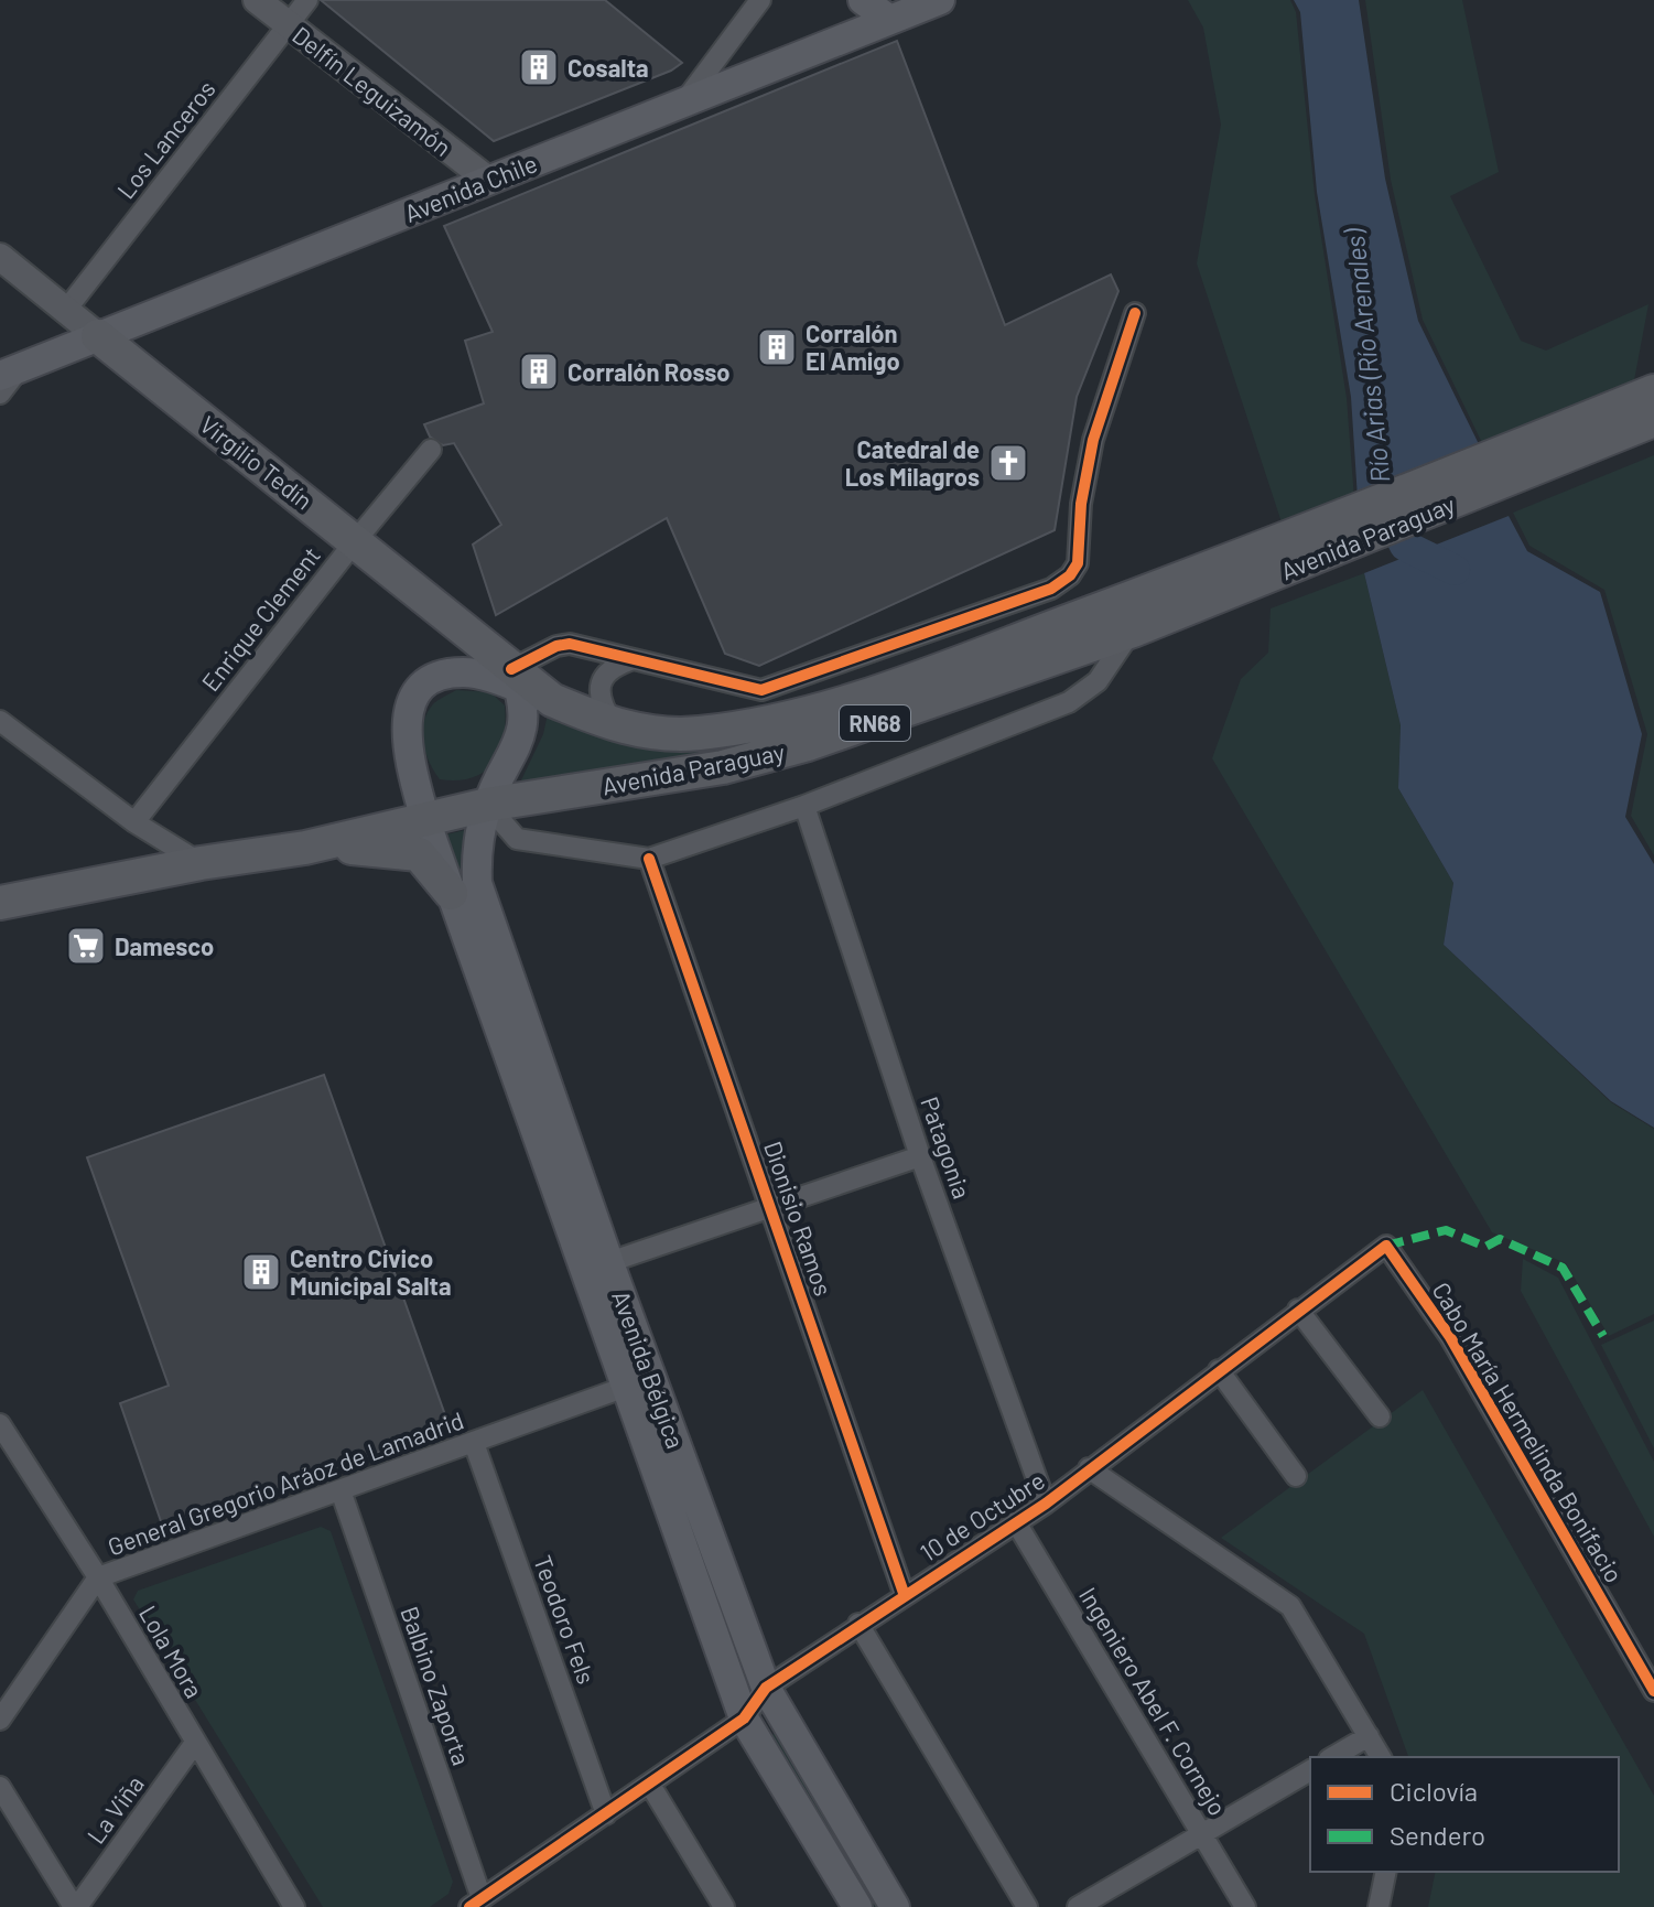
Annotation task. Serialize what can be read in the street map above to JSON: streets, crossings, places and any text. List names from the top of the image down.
{
  "streets": {
    "main road": [
      "Avenida Chile",
      "Virgilio Tedín",
      "Avenida Paraguay",
      "RN68",
      "Avenida Bélgica"
    ],
    "street": [
      "Delfín Leguizamón",
      "Los Lanceros",
      "Enrique Clement",
      "Patagonia",
      "Dionisio Ramos",
      "Cabo María Hermelinda Bonifacio",
      "General Gregorio Aráoz de Lamadrid",
      "10 de Octubre",
      "Teodoro Fels",
      "Lola Mora",
      "Balbino Zaporta",
      "Ingeniero Abel F. Cornejo",
      "La Viña"
    ]
  },
  "crossings": [
    ["Delfín Leguizamón", "Los Lanceros"],
    ["Delfín Leguizamón", "Avenida Chile"],
    ["Los Lanceros", "Virgilio Tedín"],
    ["Avenida Chile", "Virgilio Tedín"],
    ["Virgilio Tedín", "Avenida Paraguay"],
    ["Virgilio Tedín", "Enrique Clement"],
    ["Virgilio Tedín", "Avenida Bélgica"],
    ["Avenida Paraguay", "Avenida Bélgica"],
    ["Patagonia", "10 de Octubre"],
    ["Dionisio Ramos", "10 de Octubre"],
    ["Avenida Bélgica", "General Gregorio Aráoz de Lamadrid"],
    ["Avenida Bélgica", "10 de Octubre"],
    ["Cabo María Hermelinda Bonifacio", "10 de Octubre"],
    ["General Gregorio Aráoz de Lamadrid", "Teodoro Fels"],
    ["General Gregorio Aráoz de Lamadrid", "Lola Mora"],
    ["General Gregorio Aráoz de Lamadrid", "Balbino Zaporta"],
    ["10 de Octubre", "Teodoro Fels"],
    ["10 de Octubre", "Balbino Zaporta"],
    ["10 de Octubre", "Ingeniero Abel F. Cornejo"],
    ["Lola Mora", "La Viña"]
  ],
  "water": ["Río Arias (Río Arenales)"],
  "places": {
    "building": [
      "Cosalta",
      "Corralón El Amigo",
      "Corralón Rosso",
      "Centro Cívico Municipal Salta"
    ],
    "church": ["Catedral de Los Milagros"],
    "supermarket": ["Damesco"]
  },
  "legend": ["Ciclovía", "Sendero"]
}
